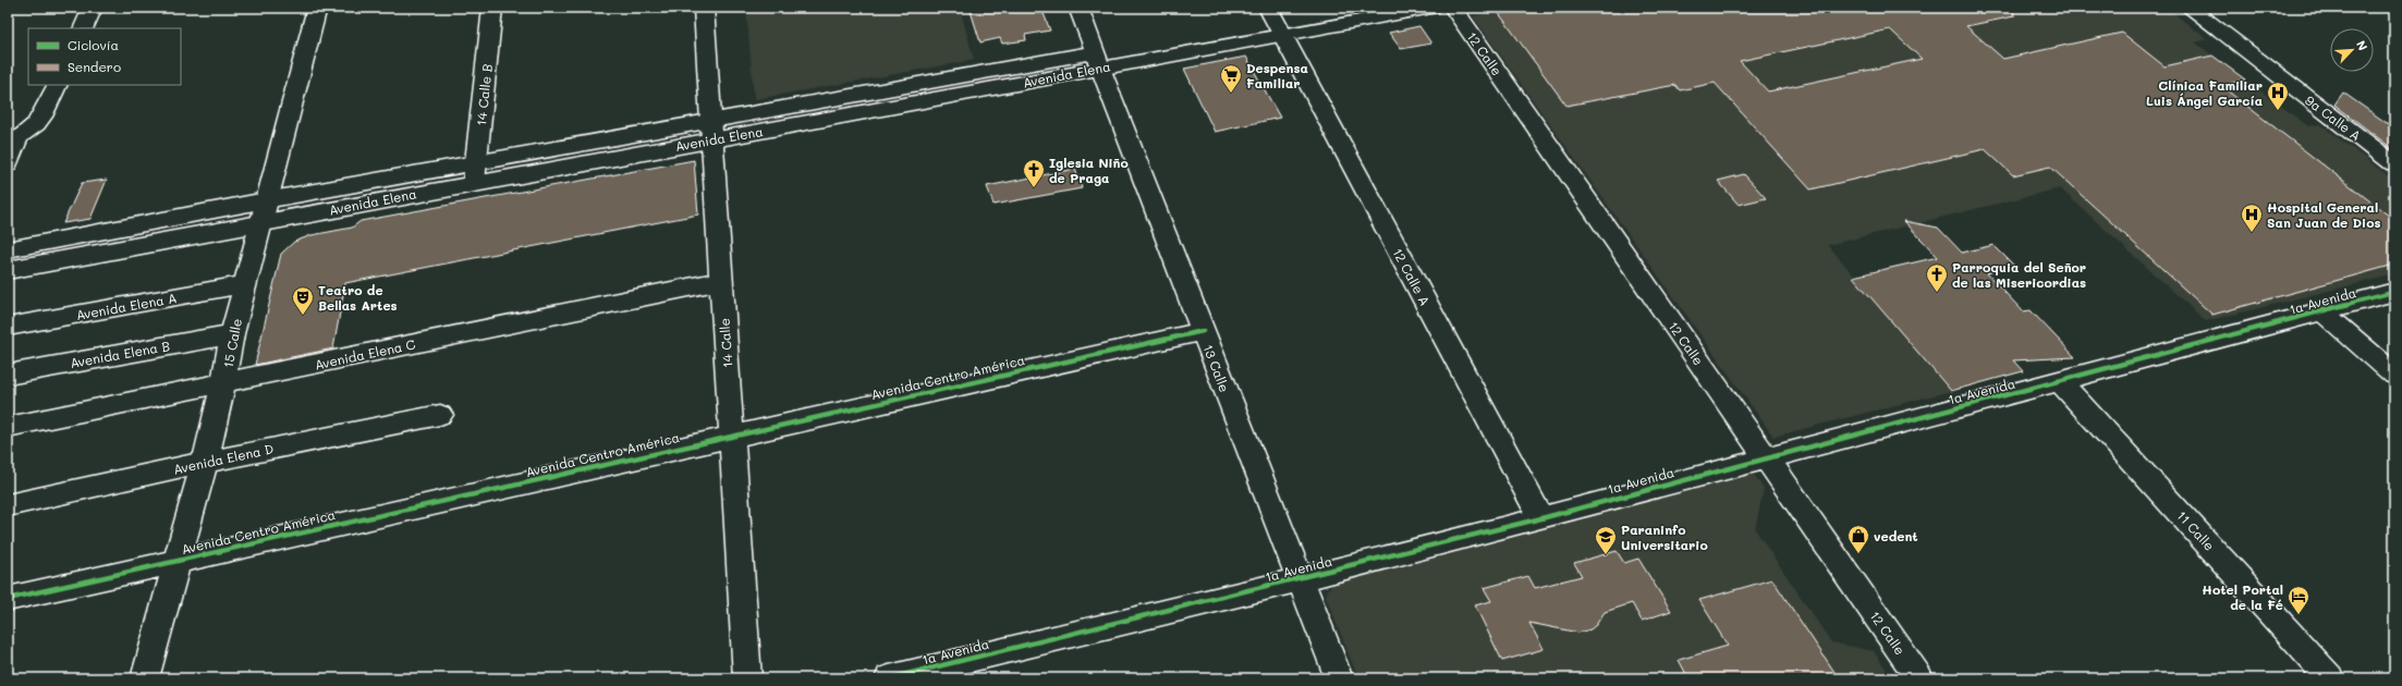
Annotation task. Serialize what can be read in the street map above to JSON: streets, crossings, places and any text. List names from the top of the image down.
{
  "streets": {
    "street": [
      "12 Calle",
      "Avenida Elena",
      "14 Calle B",
      "9a Calle A",
      "12 Calle A",
      "1a Avenida",
      "Avenida Elena A",
      "15 Calle",
      "14 Calle",
      "Avenida Elena B",
      "Avenida Elena C",
      "13 Calle",
      "Avenida Centro América",
      "Avenida Elena D",
      "11 Calle"
    ]
  },
  "crossings": [
    ["12 Calle", "1a Avenida"],
    ["Avenida Elena", "14 Calle B"],
    ["Avenida Elena", "12 Calle A"],
    ["Avenida Elena", "15 Calle"],
    ["Avenida Elena", "14 Calle"],
    ["Avenida Elena", "13 Calle"],
    ["12 Calle A", "1a Avenida"],
    ["1a Avenida", "13 Calle"],
    ["1a Avenida", "11 Calle"],
    ["Avenida Elena A", "15 Calle"],
    ["15 Calle", "Avenida Elena B"],
    ["15 Calle", "Avenida Elena C"],
    ["15 Calle", "Avenida Centro América"],
    ["15 Calle", "Avenida Elena D"],
    ["14 Calle", "Avenida Elena C"],
    ["14 Calle", "Avenida Centro América"],
    ["13 Calle", "Avenida Centro América"]
  ],
  "places": {
    "supermarket": ["Despensa Familiar"],
    "hospital": ["Clínica Familiar Luis Ángel García", "Hospital General San Juan de Dios"],
    "church": ["Iglesia Niño de Praga", "Parroquia del Señor de las Misericordias"],
    "theatre": ["Teatro de Bellas Artes"],
    "shop": ["vedent"],
    "school or university": ["Paraninfo Universitario"],
    "hotel": ["Hotel Portal de la Fé"]
  },
  "legend": ["Ciclovía", "Sendero"],
  "north": "top right"
}
